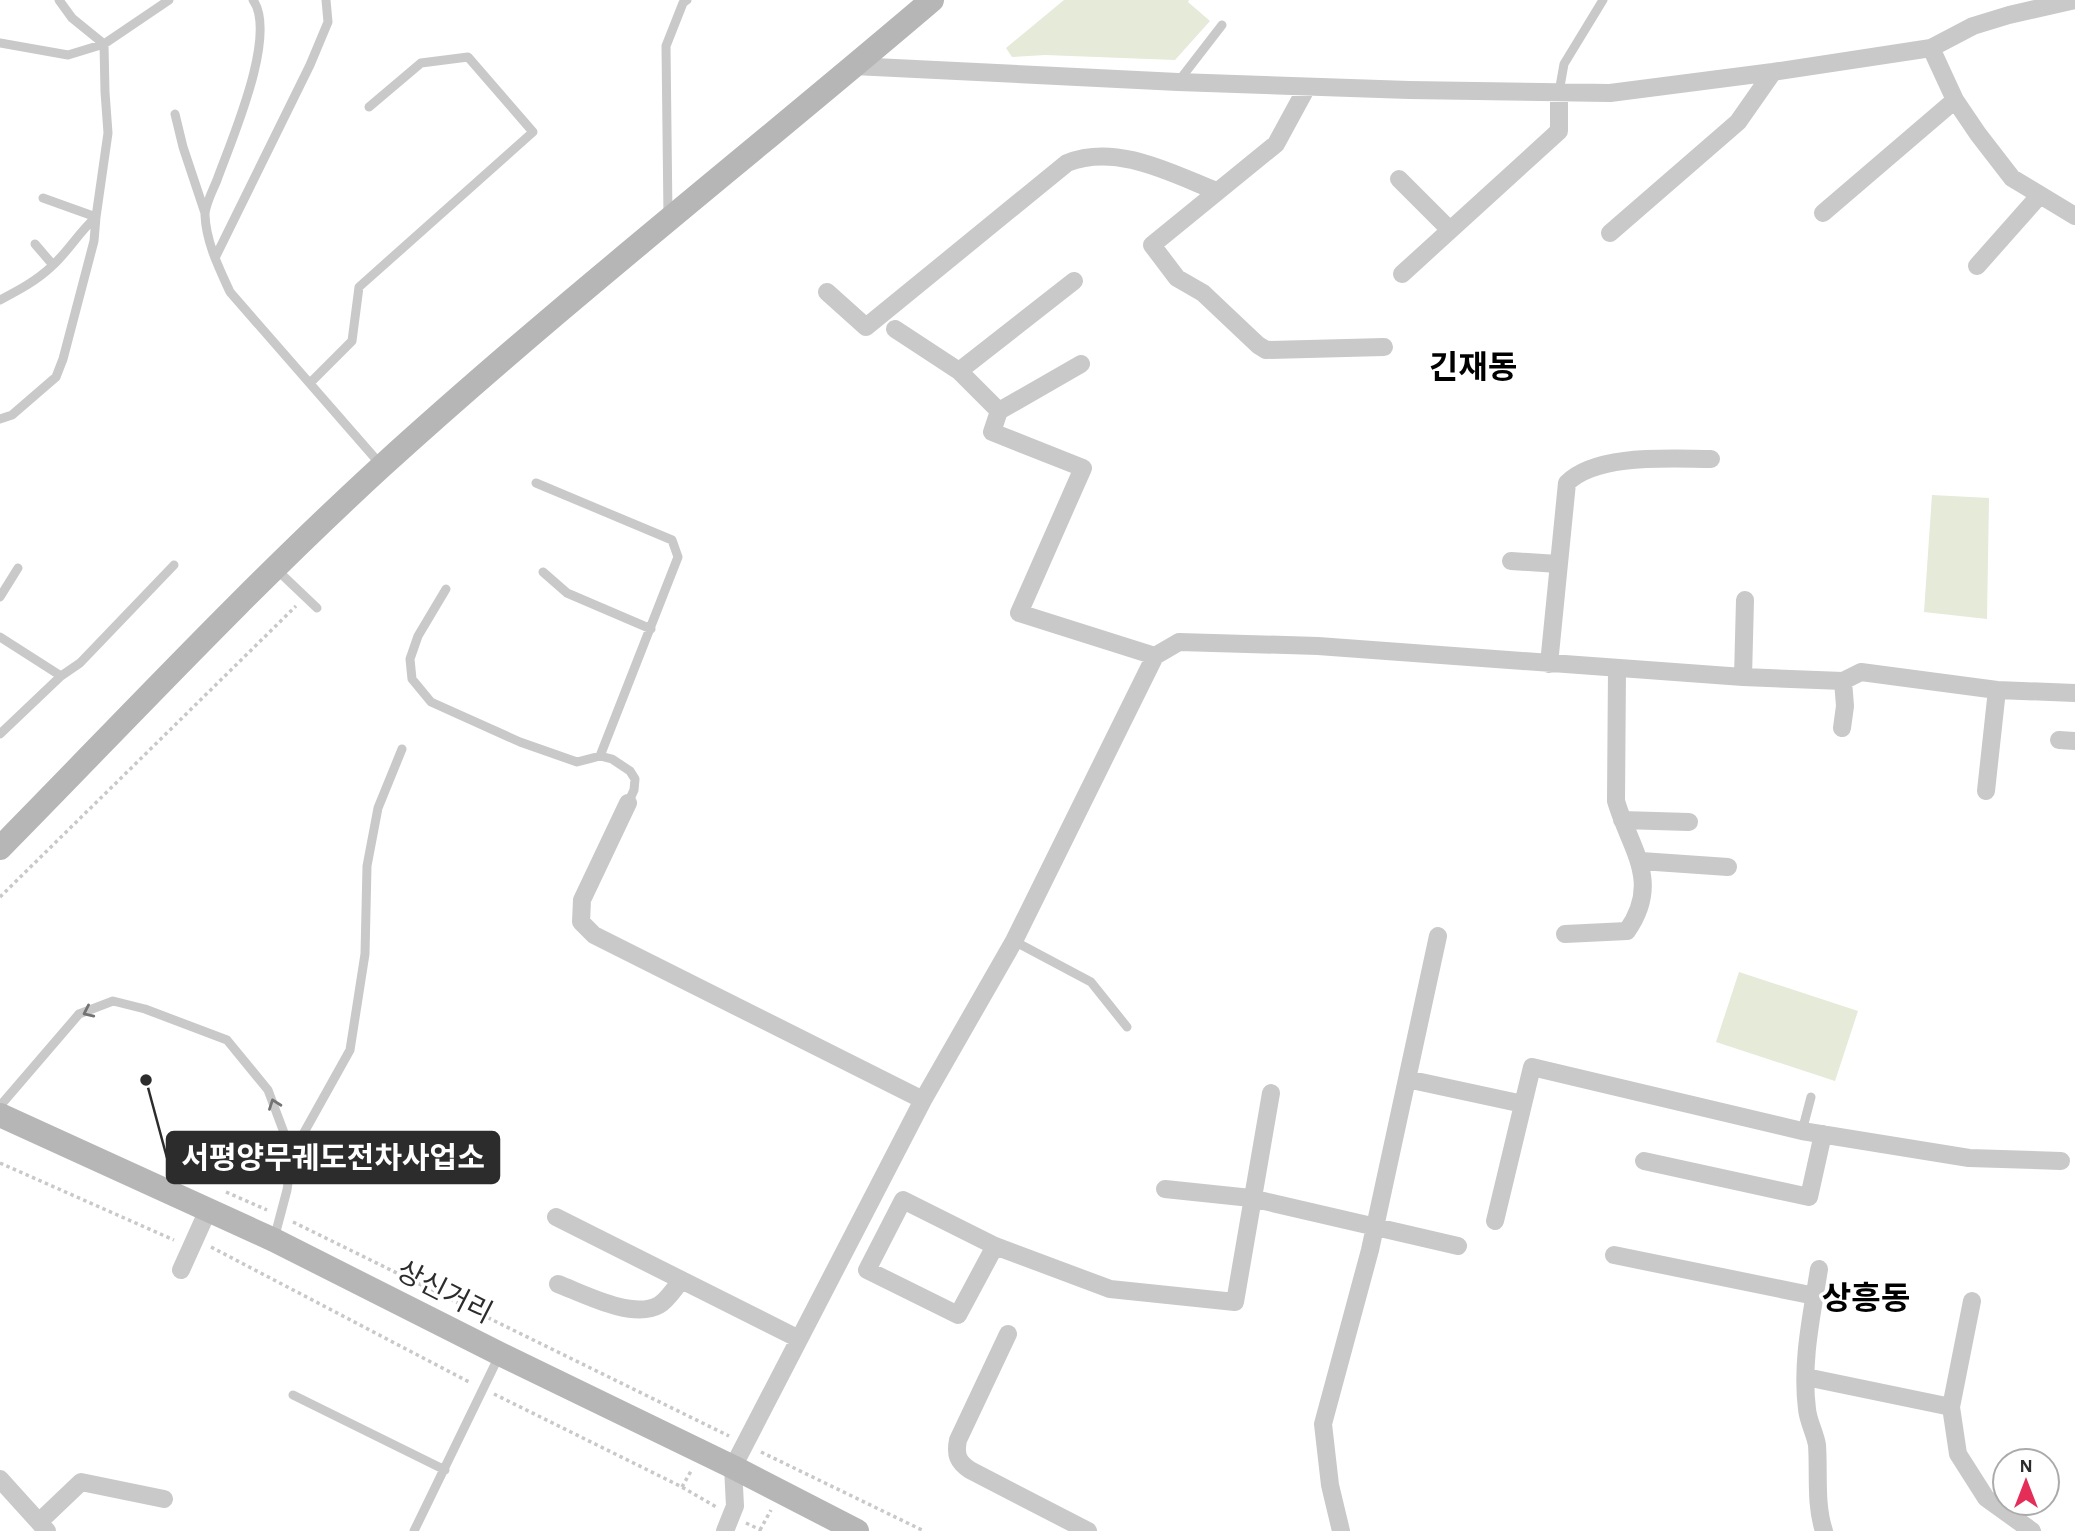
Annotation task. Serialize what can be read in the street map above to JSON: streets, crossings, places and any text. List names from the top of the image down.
{
  "streets": {
    "main road": ["상신거리"]
  },
  "districts": ["긴재동", "상흥동"],
  "places": ["서평양무궤도전차사업소"],
  "north": "top"
}
